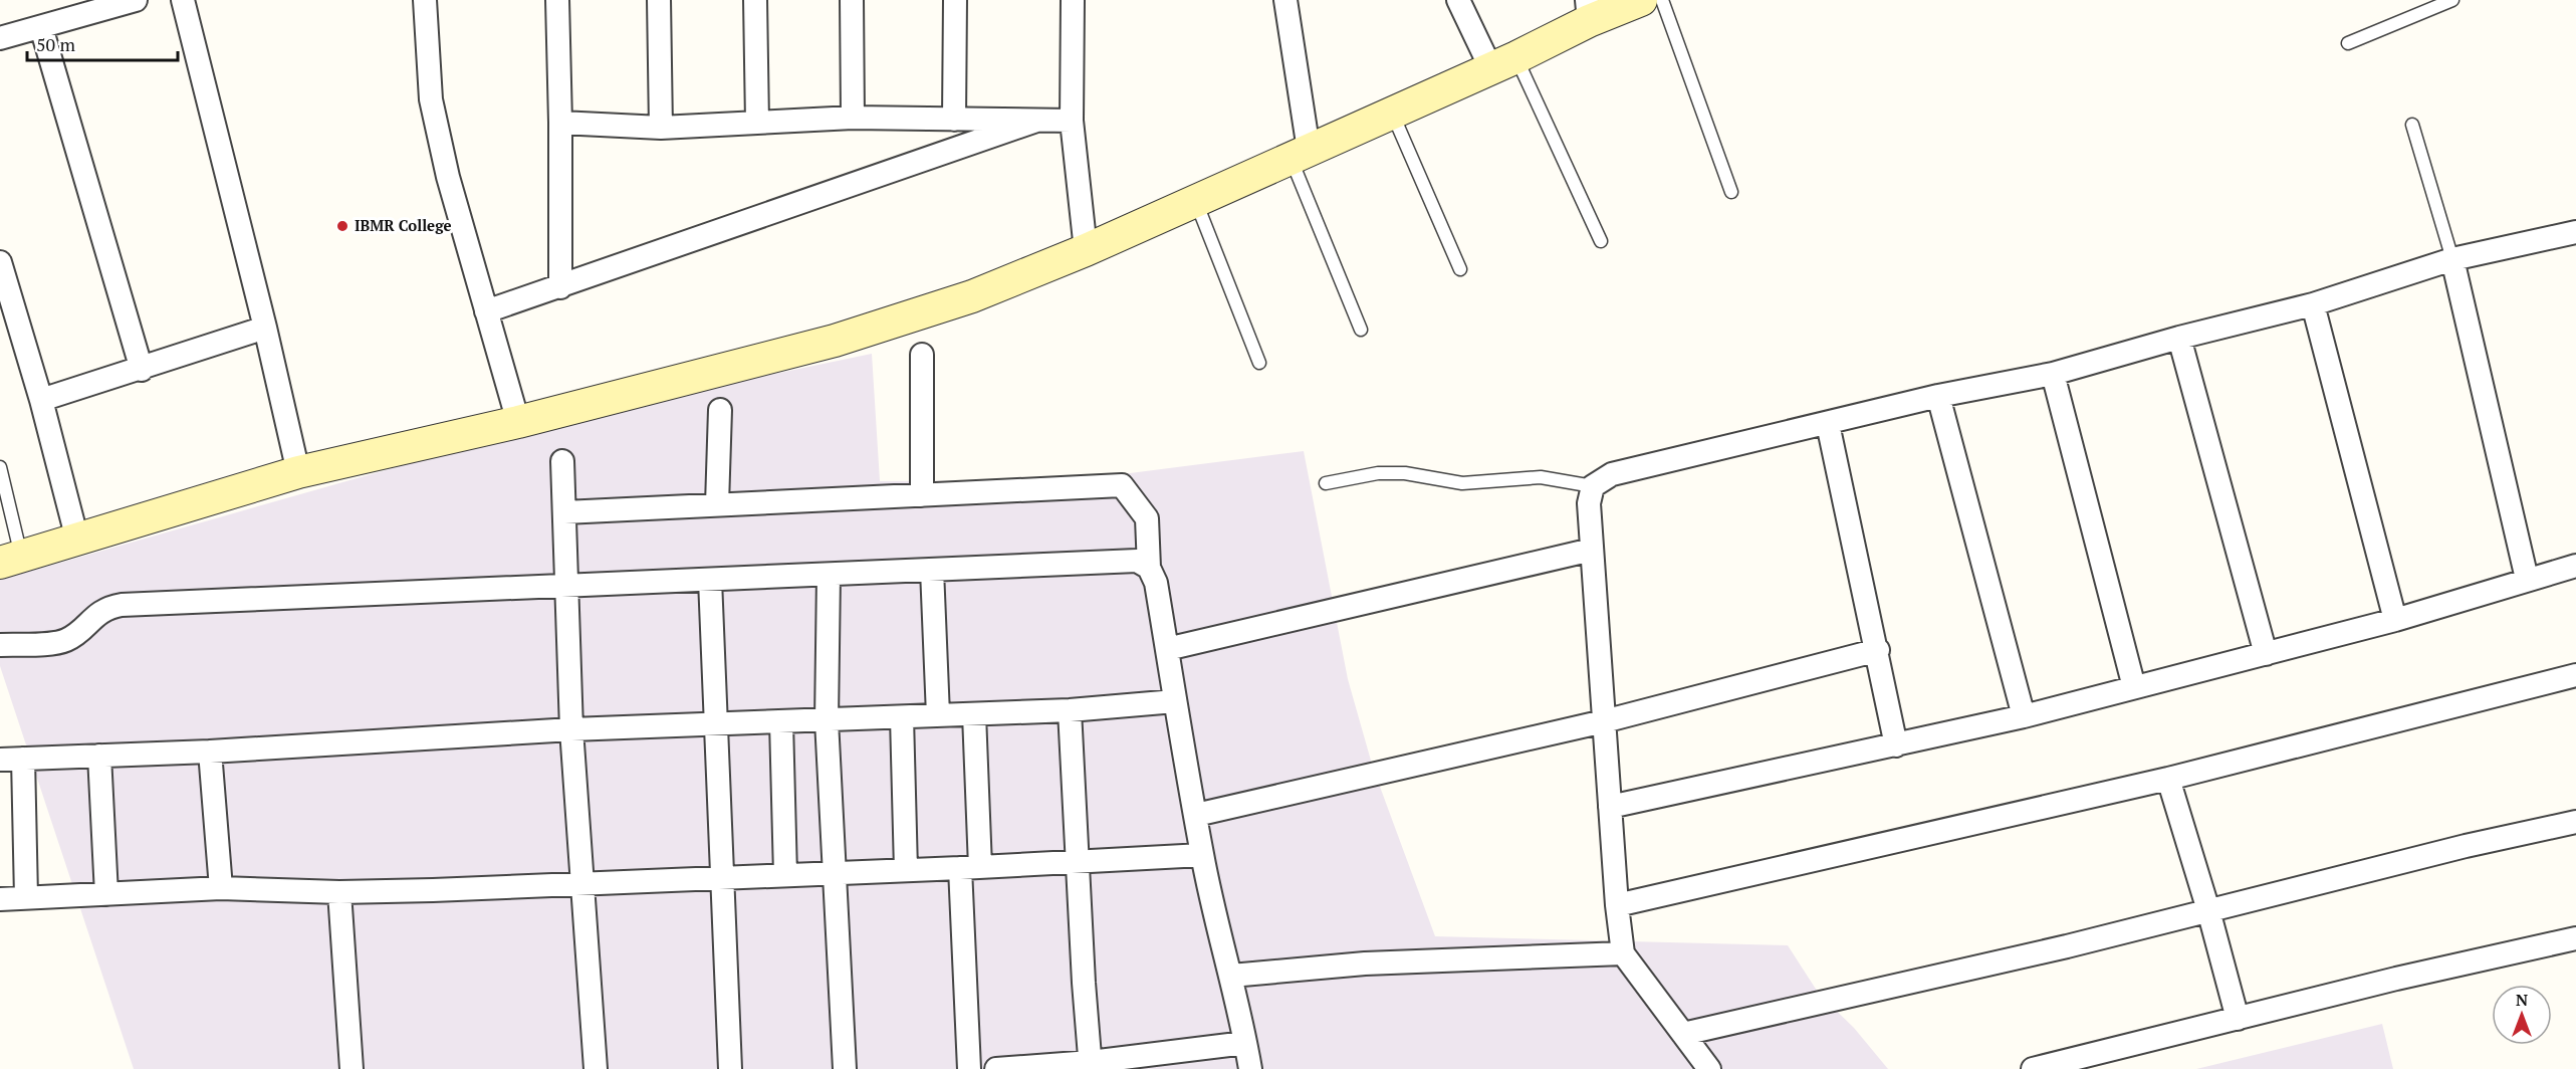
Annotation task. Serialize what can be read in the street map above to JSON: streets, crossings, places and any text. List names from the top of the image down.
{
  "places": ["IBMR College"],
  "scale_bar": "50 m",
  "north": "top"
}
